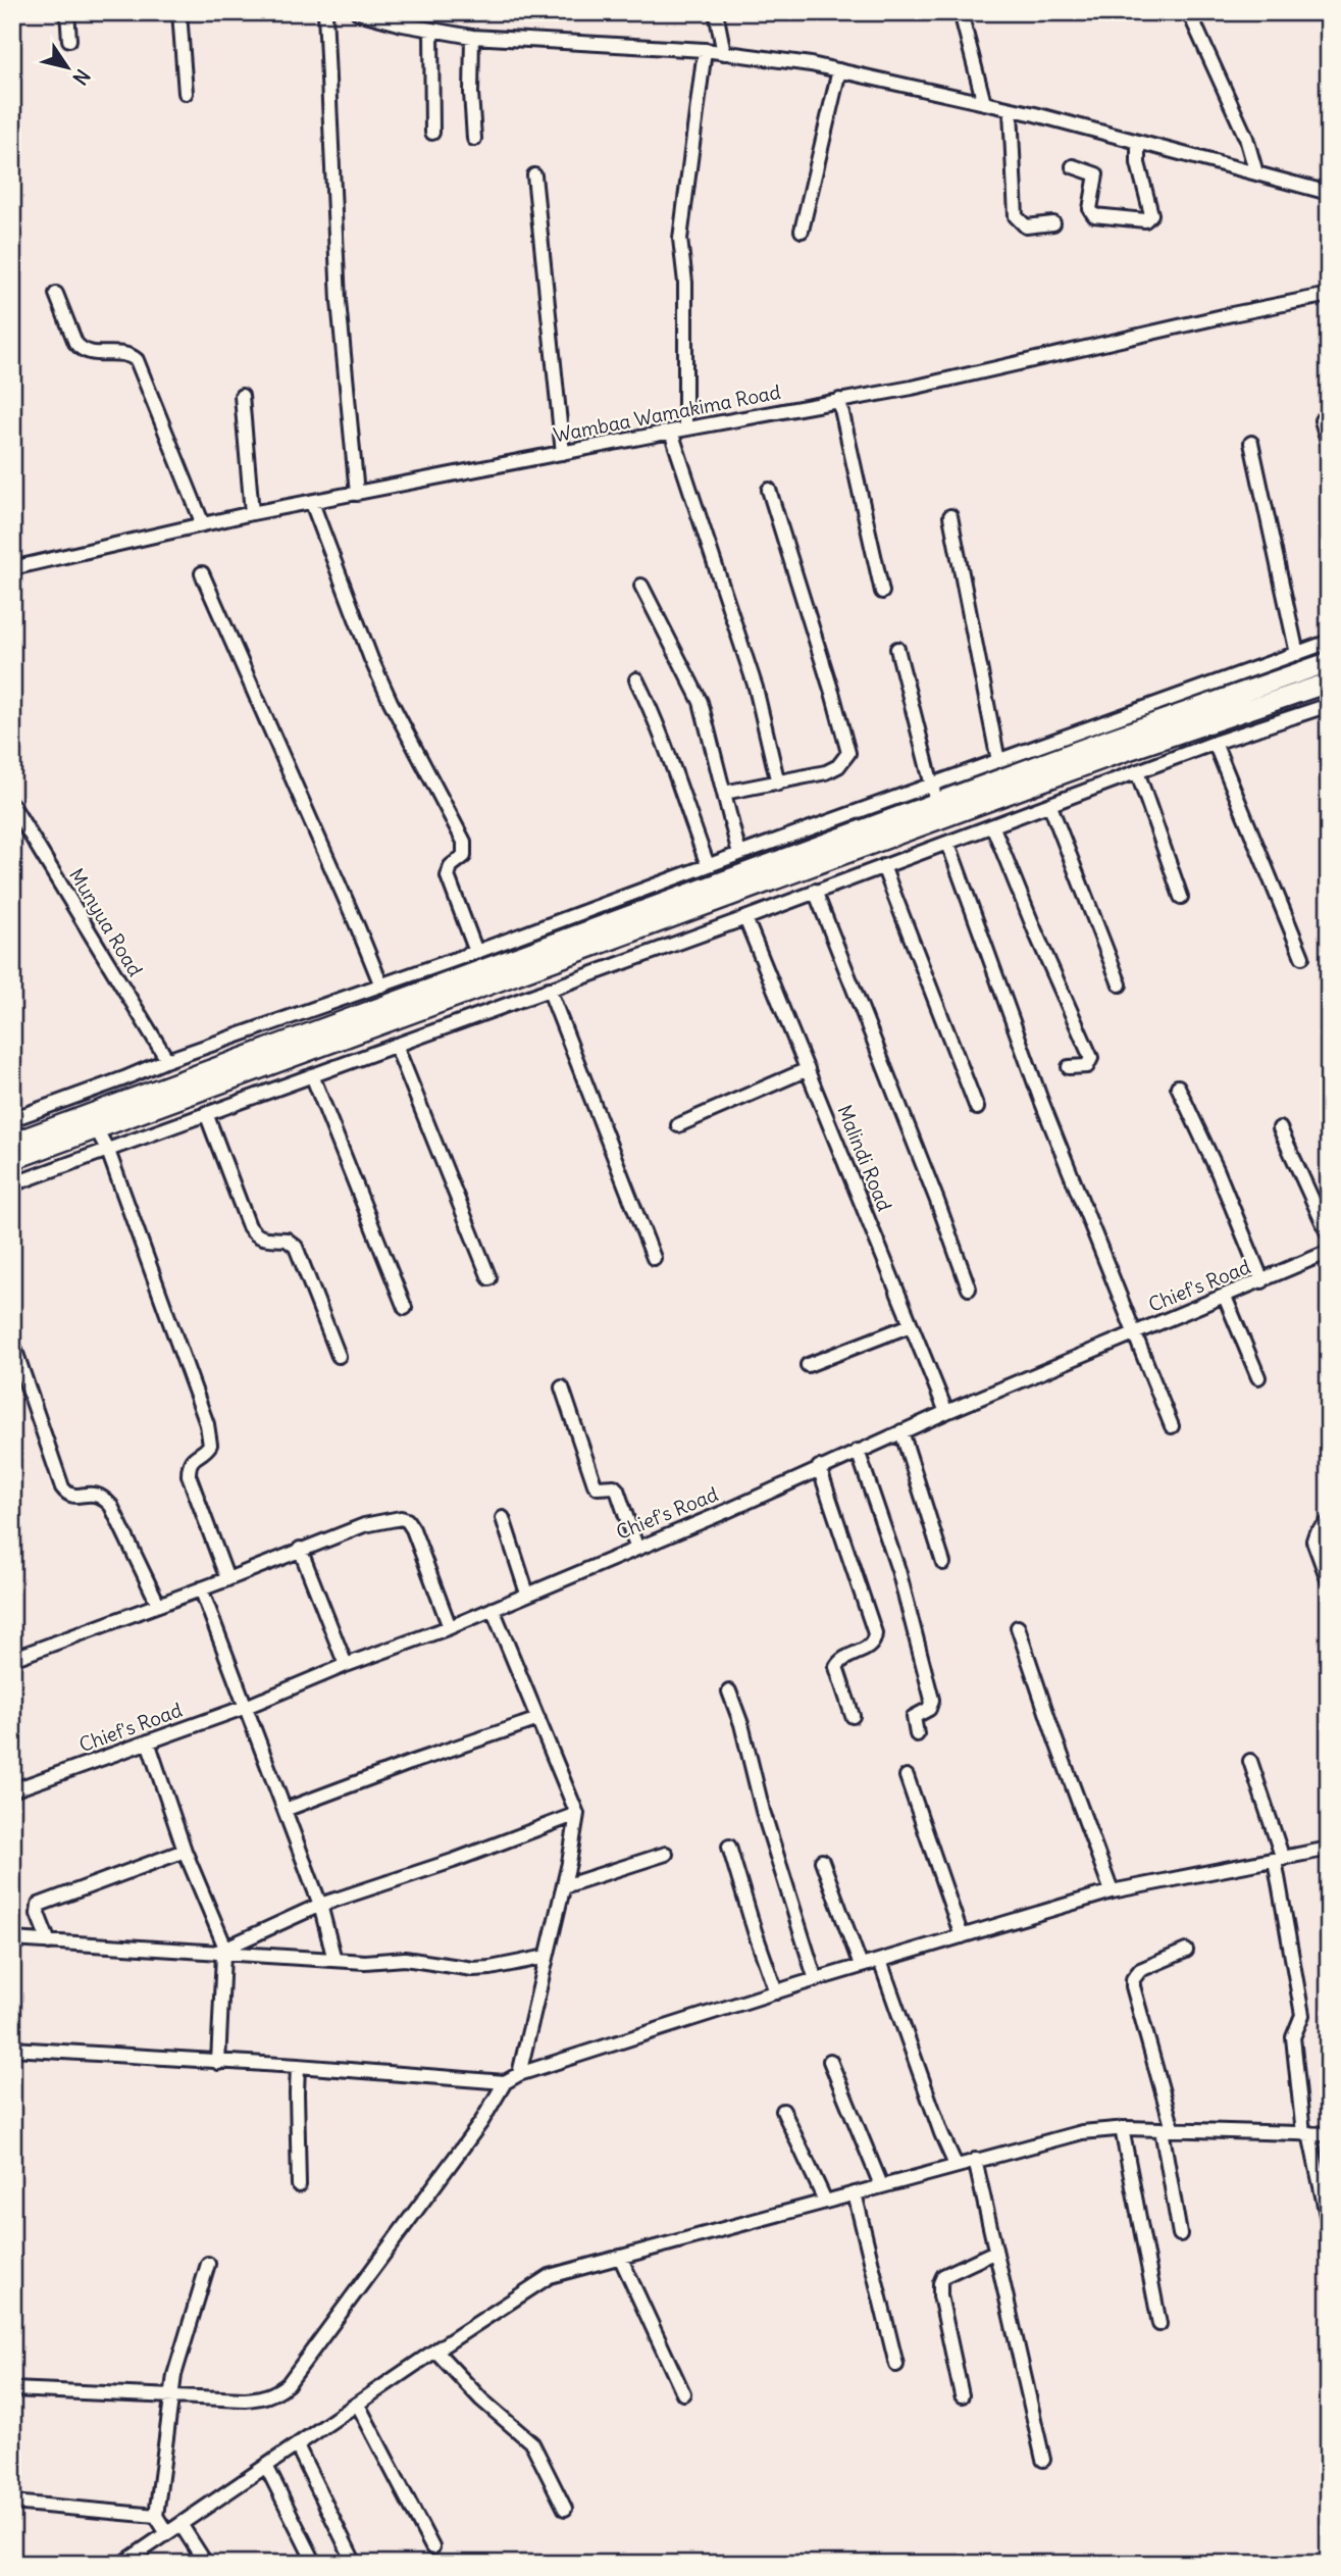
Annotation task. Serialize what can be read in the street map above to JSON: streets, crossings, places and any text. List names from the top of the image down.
{
  "streets": {
    "street": [
      "Wambaa Wamakima Road",
      "Munyua Road",
      "Malindi Road",
      "Chief's Road"
    ]
  },
  "crossings": [
    ["Malindi Road", "Chief's Road"]
  ],
  "north": "bottom right"
}
